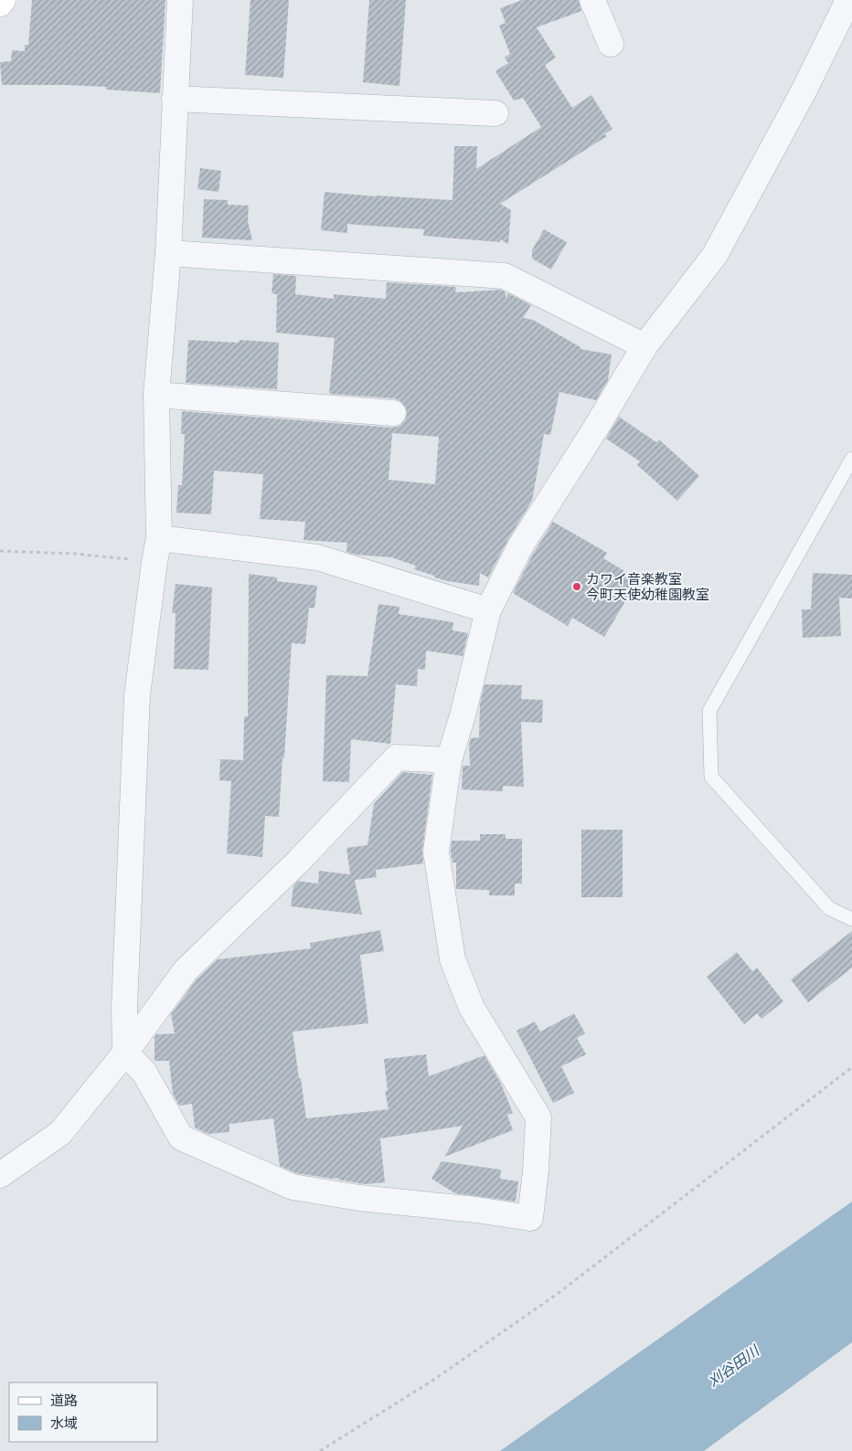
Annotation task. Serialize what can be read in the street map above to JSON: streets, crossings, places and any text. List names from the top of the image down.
{
  "water": ["刈谷田川"],
  "places": ["カワイ音楽教室 今町天使幼稚園教室"],
  "legend": ["道路", "水域"]
}
